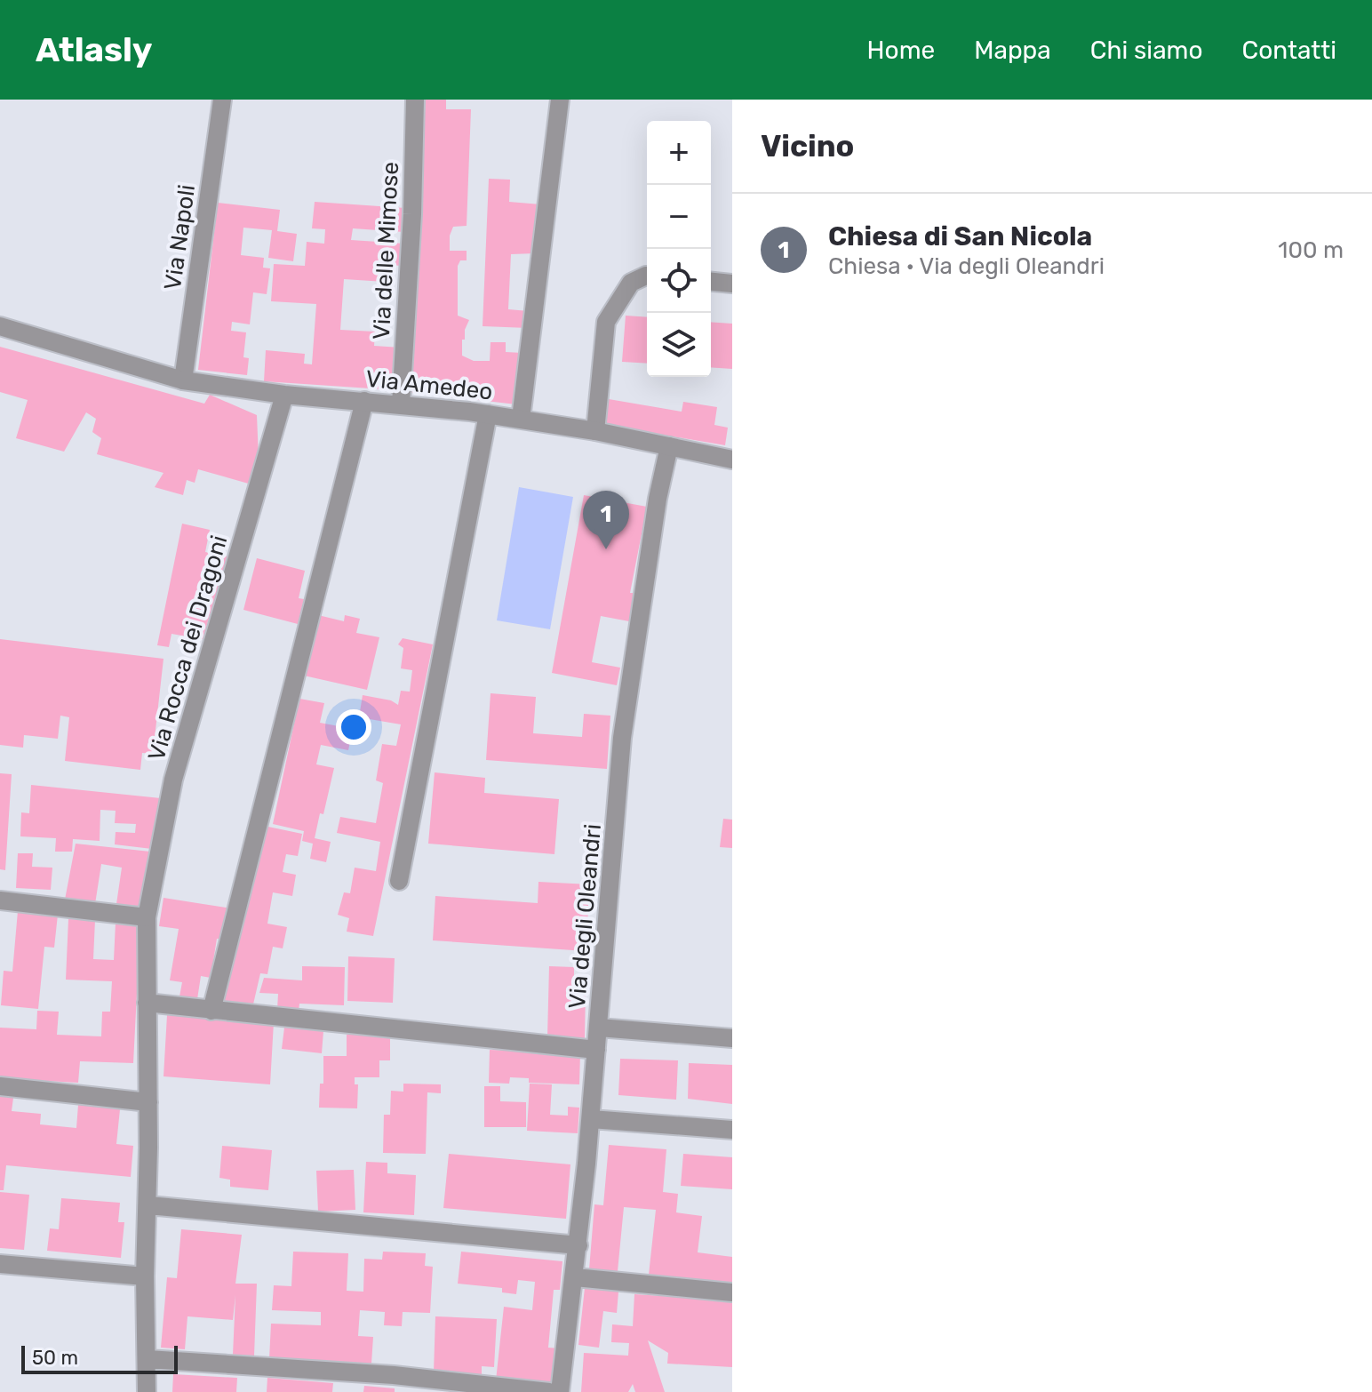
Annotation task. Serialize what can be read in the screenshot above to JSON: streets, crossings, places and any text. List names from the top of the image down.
{
  "streets": {
    "street": [
      "Via Napoli",
      "Via delle Mimose",
      "Via Amedeo",
      "Via Rocca dei Dragoni",
      "Via degli Oleandri"
    ]
  },
  "crossings": [
    ["Via Napoli", "Via Amedeo"],
    ["Via delle Mimose", "Via Amedeo"],
    ["Via Amedeo", "Via Rocca dei Dragoni"],
    ["Via Amedeo", "Via degli Oleandri"]
  ],
  "scale_bar": "50 m",
  "page": {
    "header": "Atlasly",
    "nav": [
      "Home",
      "Mappa",
      "Chi siamo",
      "Contatti"
    ],
    "heading": "Vicino",
    "map_buttons": ["+", "−"],
    "list": [
      {
        "mark": "1",
        "name": "Chiesa di San Nicola",
        "note": "Chiesa · Via degli Oleandri",
        "value": "100 m"
      }
    ],
    "pins": "1",
    "scale": "50 m"
  }
}
